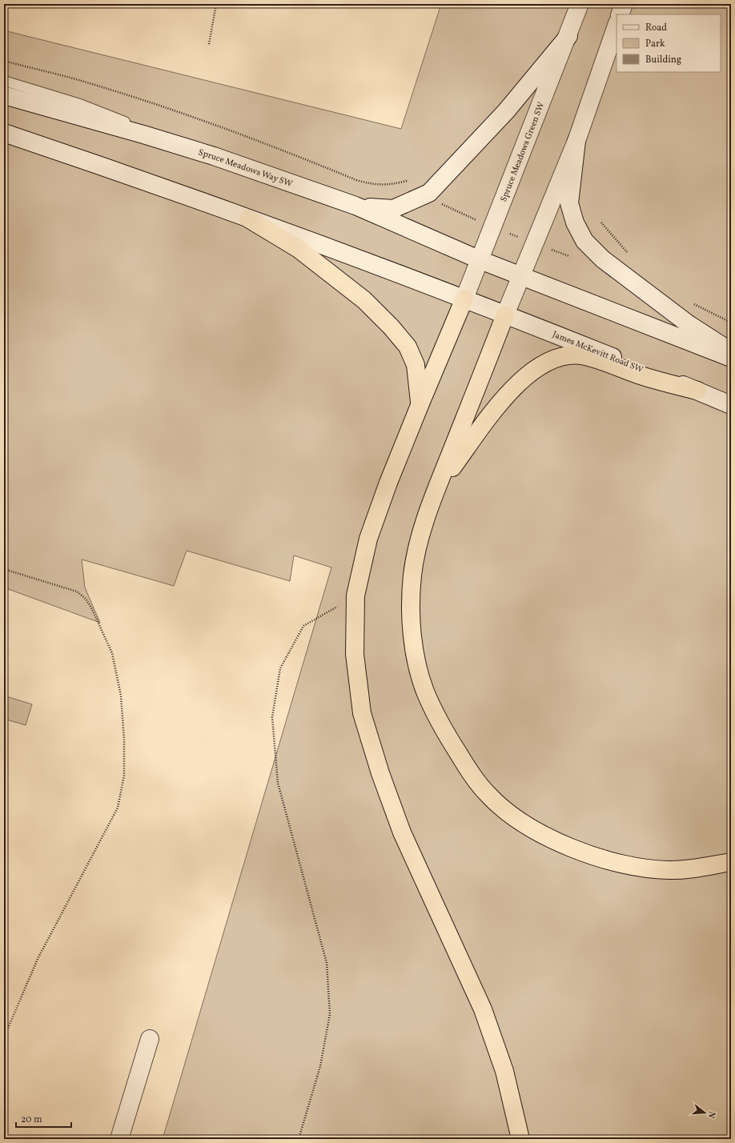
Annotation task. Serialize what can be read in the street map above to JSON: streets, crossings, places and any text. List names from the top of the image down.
{
  "streets": {
    "main road": ["Spruce Meadows Green SW", "Spruce Meadows Way SW", "James McKevitt Road SW"]
  },
  "crossings": [
    ["Spruce Meadows Green SW", "Spruce Meadows Way SW"],
    ["Spruce Meadows Green SW", "James McKevitt Road SW"]
  ],
  "legend": ["Road", "Park", "Building"],
  "scale_bar": "20 m",
  "north": "right"
}
